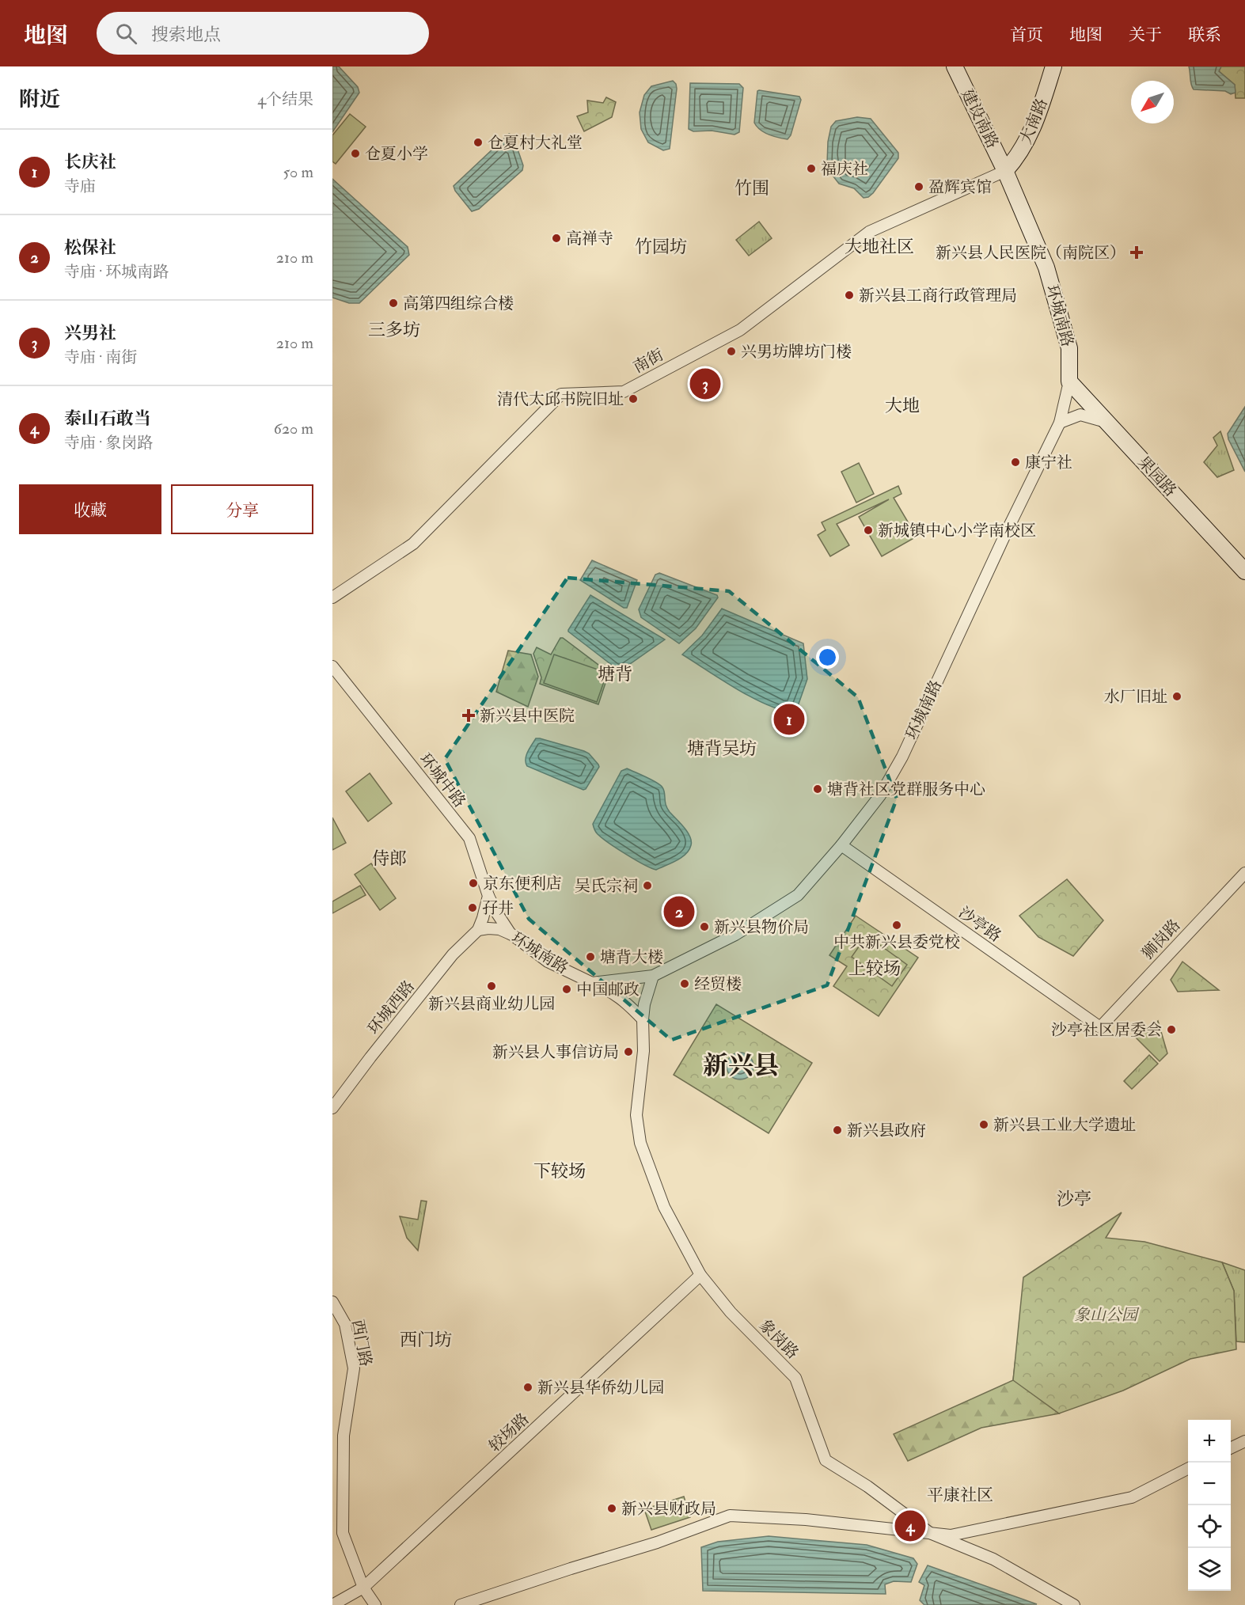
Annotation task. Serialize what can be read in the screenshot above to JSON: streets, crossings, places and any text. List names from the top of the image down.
{
  "streets": {
    "street": [
      "建设南路",
      "大南路",
      "环城南路",
      "南街",
      "果园路",
      "环城中路",
      "沙亭路",
      "狮岗路",
      "环城西路",
      "象岗路",
      "西门路",
      "较场路"
    ]
  },
  "crossings": [
    ["建设南路", "大南路"],
    ["建设南路", "环城南路"],
    ["建设南路", "南街"],
    ["大南路", "环城南路"],
    ["大南路", "南街"],
    ["环城南路", "南街"],
    ["环城南路", "果园路"],
    ["环城南路", "环城中路"],
    ["环城南路", "沙亭路"],
    ["环城南路", "环城西路"],
    ["环城南路", "象岗路"],
    ["沙亭路", "狮岗路"],
    ["象岗路", "较场路"],
    ["西门路", "较场路"]
  ],
  "districts": [
    "竹围",
    "竹园坊",
    "大地社区",
    "三多坊",
    "大地",
    "塘背",
    "塘背吴坊",
    "侍郎",
    "上较场",
    "新兴县",
    "下较场",
    "沙亭",
    "西门坊",
    "平康社区"
  ],
  "parks": ["象山公园"],
  "places": {
    "other": [
      "仓夏村大礼堂",
      "仓夏小学",
      "福庆社",
      "盈辉宾馆",
      "高禅寺",
      "新兴县工商行政管理局",
      "高第四组综合楼",
      "兴男坊牌坊门楼",
      "清代太邱书院旧址",
      "康宁社",
      "新城镇中心小学南校区",
      "水厂旧址",
      "塘背社区党群服务中心",
      "京东便利店",
      "吴氏宗祠",
      "孖井",
      "中共新兴县委党校",
      "新兴县物价局",
      "塘背大楼",
      "经贸楼",
      "新兴县商业幼儿园",
      "中国邮政",
      "沙亭社区居委会",
      "新兴县人事信访局",
      "新兴县工业大学遗址",
      "新兴县政府",
      "新兴县华侨幼儿园",
      "新兴县财政局"
    ],
    "health": ["新兴县人民医院（南院区）", "新兴县中医院"]
  },
  "north": "bottom left",
  "page": {
    "header": "地图",
    "search": "搜索地点",
    "nav": [
      "首页",
      "地图",
      "关于",
      "联系"
    ],
    "heading": ["附近", "4个结果"],
    "list": [
      {
        "mark": "1",
        "name": "长庆社",
        "note": "寺庙",
        "value": "50 m"
      },
      {
        "mark": "2",
        "name": "松保社",
        "note": "寺庙 · 环城南路",
        "value": "210 m"
      },
      {
        "mark": "3",
        "name": "兴男社",
        "note": "寺庙 · 南街",
        "value": "210 m"
      },
      {
        "mark": "4",
        "name": "泰山石敢当",
        "note": "寺庙 · 象岗路",
        "value": "620 m"
      }
    ],
    "pins": [
      "3",
      "1",
      "2",
      "4"
    ],
    "buttons": ["收藏", "分享"],
    "map_buttons": ["+", "−"]
  }
}
